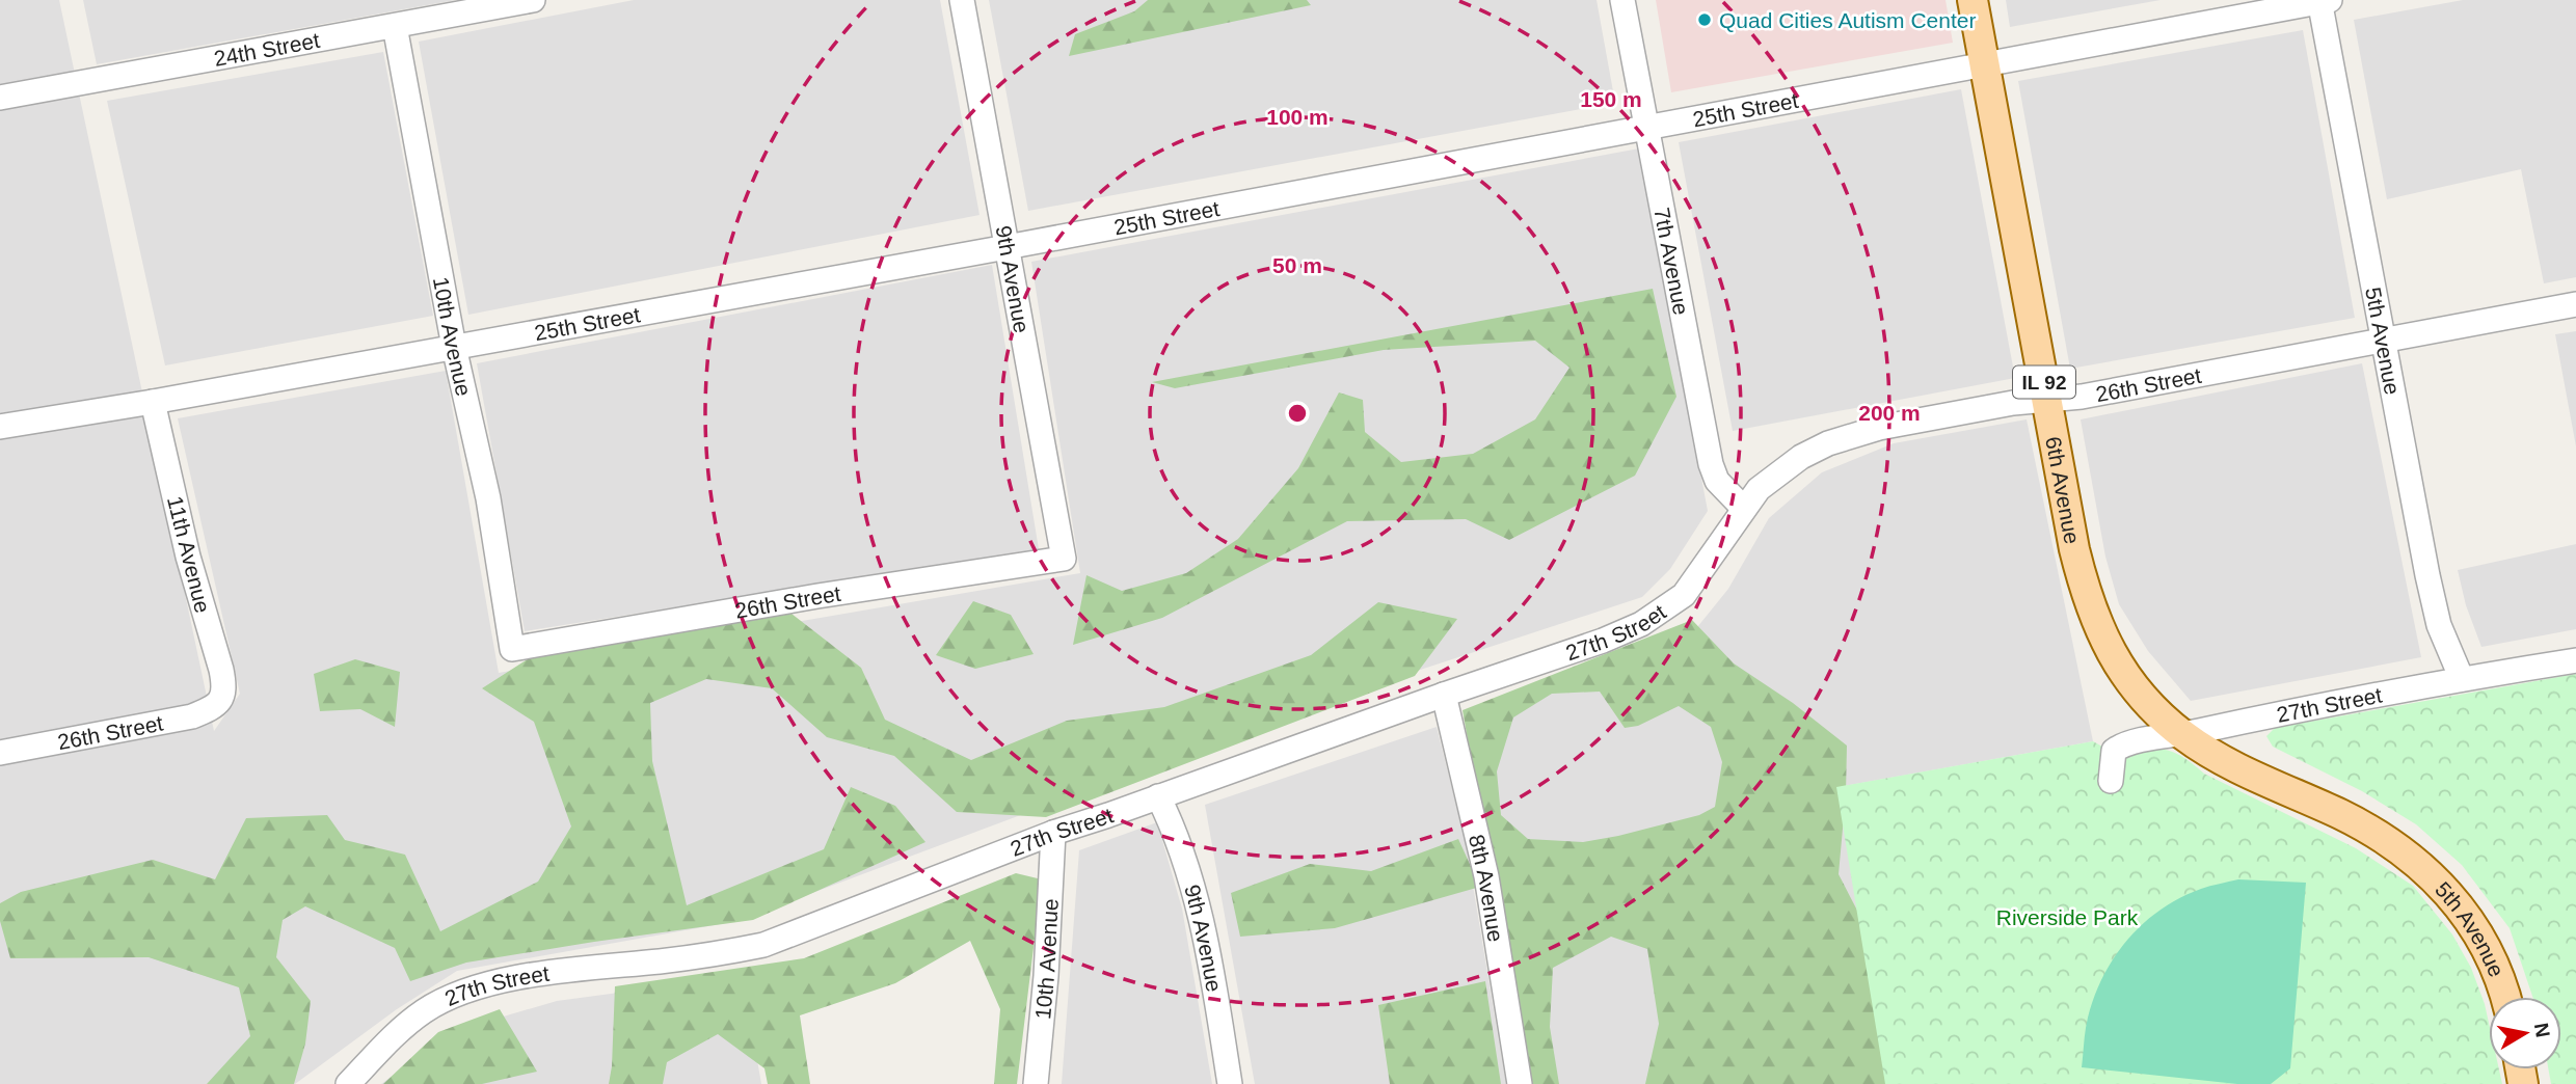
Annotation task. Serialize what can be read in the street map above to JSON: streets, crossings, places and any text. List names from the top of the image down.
{
  "streets": {
    "main road": ["5th Avenue", "IL 92", "6th Avenue"],
    "street": [
      "24th Street",
      "25th Street",
      "7th Avenue",
      "9th Avenue",
      "10th Avenue",
      "26th Street",
      "11th Avenue",
      "27th Street",
      "8th Avenue"
    ]
  },
  "crossings": [
    ["24th Street", "10th Avenue"],
    ["25th Street", "7th Avenue"],
    ["25th Street", "9th Avenue"],
    ["25th Street", "10th Avenue"],
    ["25th Street", "5th Avenue"],
    ["25th Street", "6th Avenue"],
    ["25th Street", "11th Avenue"],
    ["7th Avenue", "26th Street"],
    ["7th Avenue", "27th Street"],
    ["9th Avenue", "26th Street"],
    ["9th Avenue", "27th Street"],
    ["10th Avenue", "26th Street"],
    ["10th Avenue", "27th Street"],
    ["5th Avenue", "26th Street"],
    ["5th Avenue", "6th Avenue"],
    ["5th Avenue", "27th Street"],
    ["26th Street", "6th Avenue"],
    ["26th Street", "11th Avenue"],
    ["26th Street", "27th Street"],
    ["6th Avenue", "27th Street"],
    ["27th Street", "8th Avenue"]
  ],
  "parks": ["Riverside Park"],
  "places": ["Quad Cities Autism Center"],
  "north": "right",
  "rings": [
    "150 m",
    "100 m",
    "50 m",
    "200 m"
  ]
}
